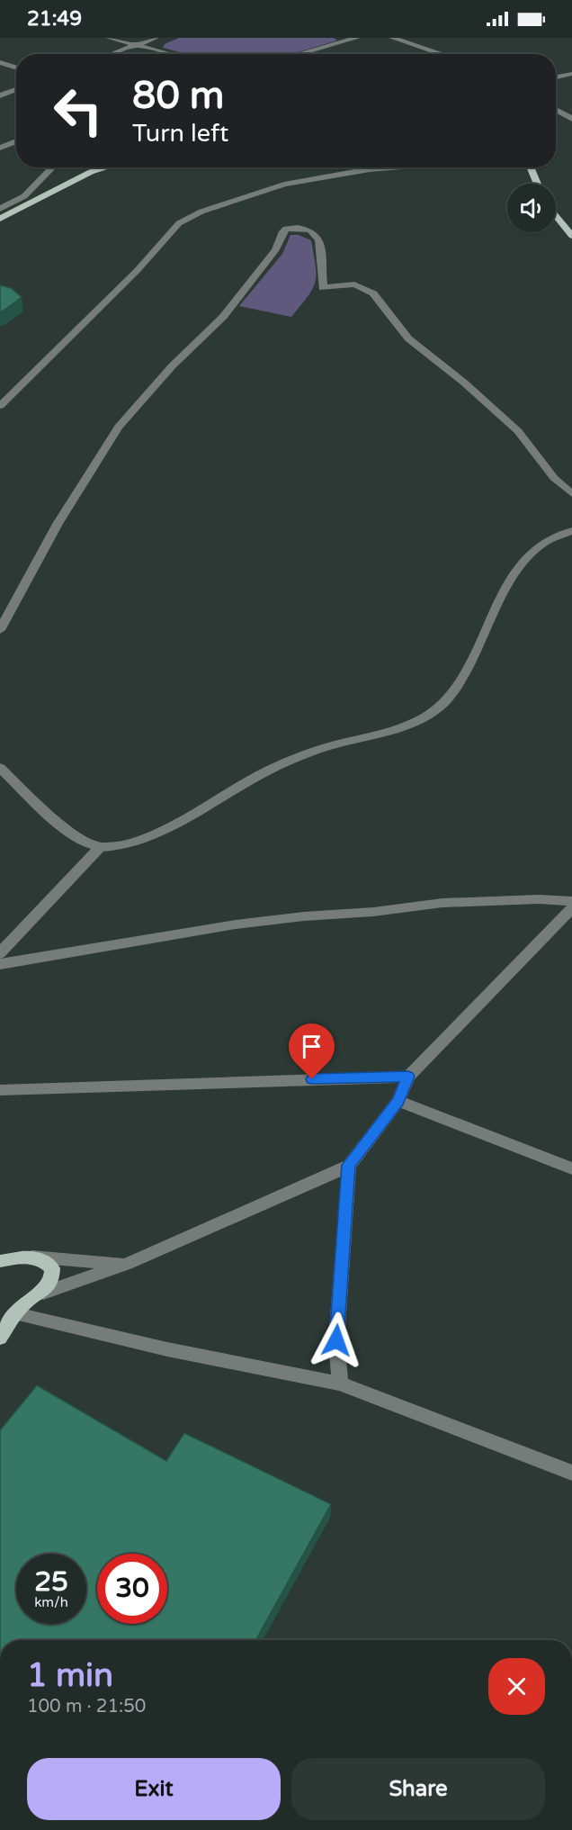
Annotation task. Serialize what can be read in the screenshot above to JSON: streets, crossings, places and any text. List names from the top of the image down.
{
  "page": {
    "status": "21:49",
    "turn": ["80 m", "Turn left"],
    "speed": "25 km/h",
    "limit": "30",
    "heading": ["1 min", "100 m · 21:50"],
    "buttons": ["Exit", "Share"]
  }
}
